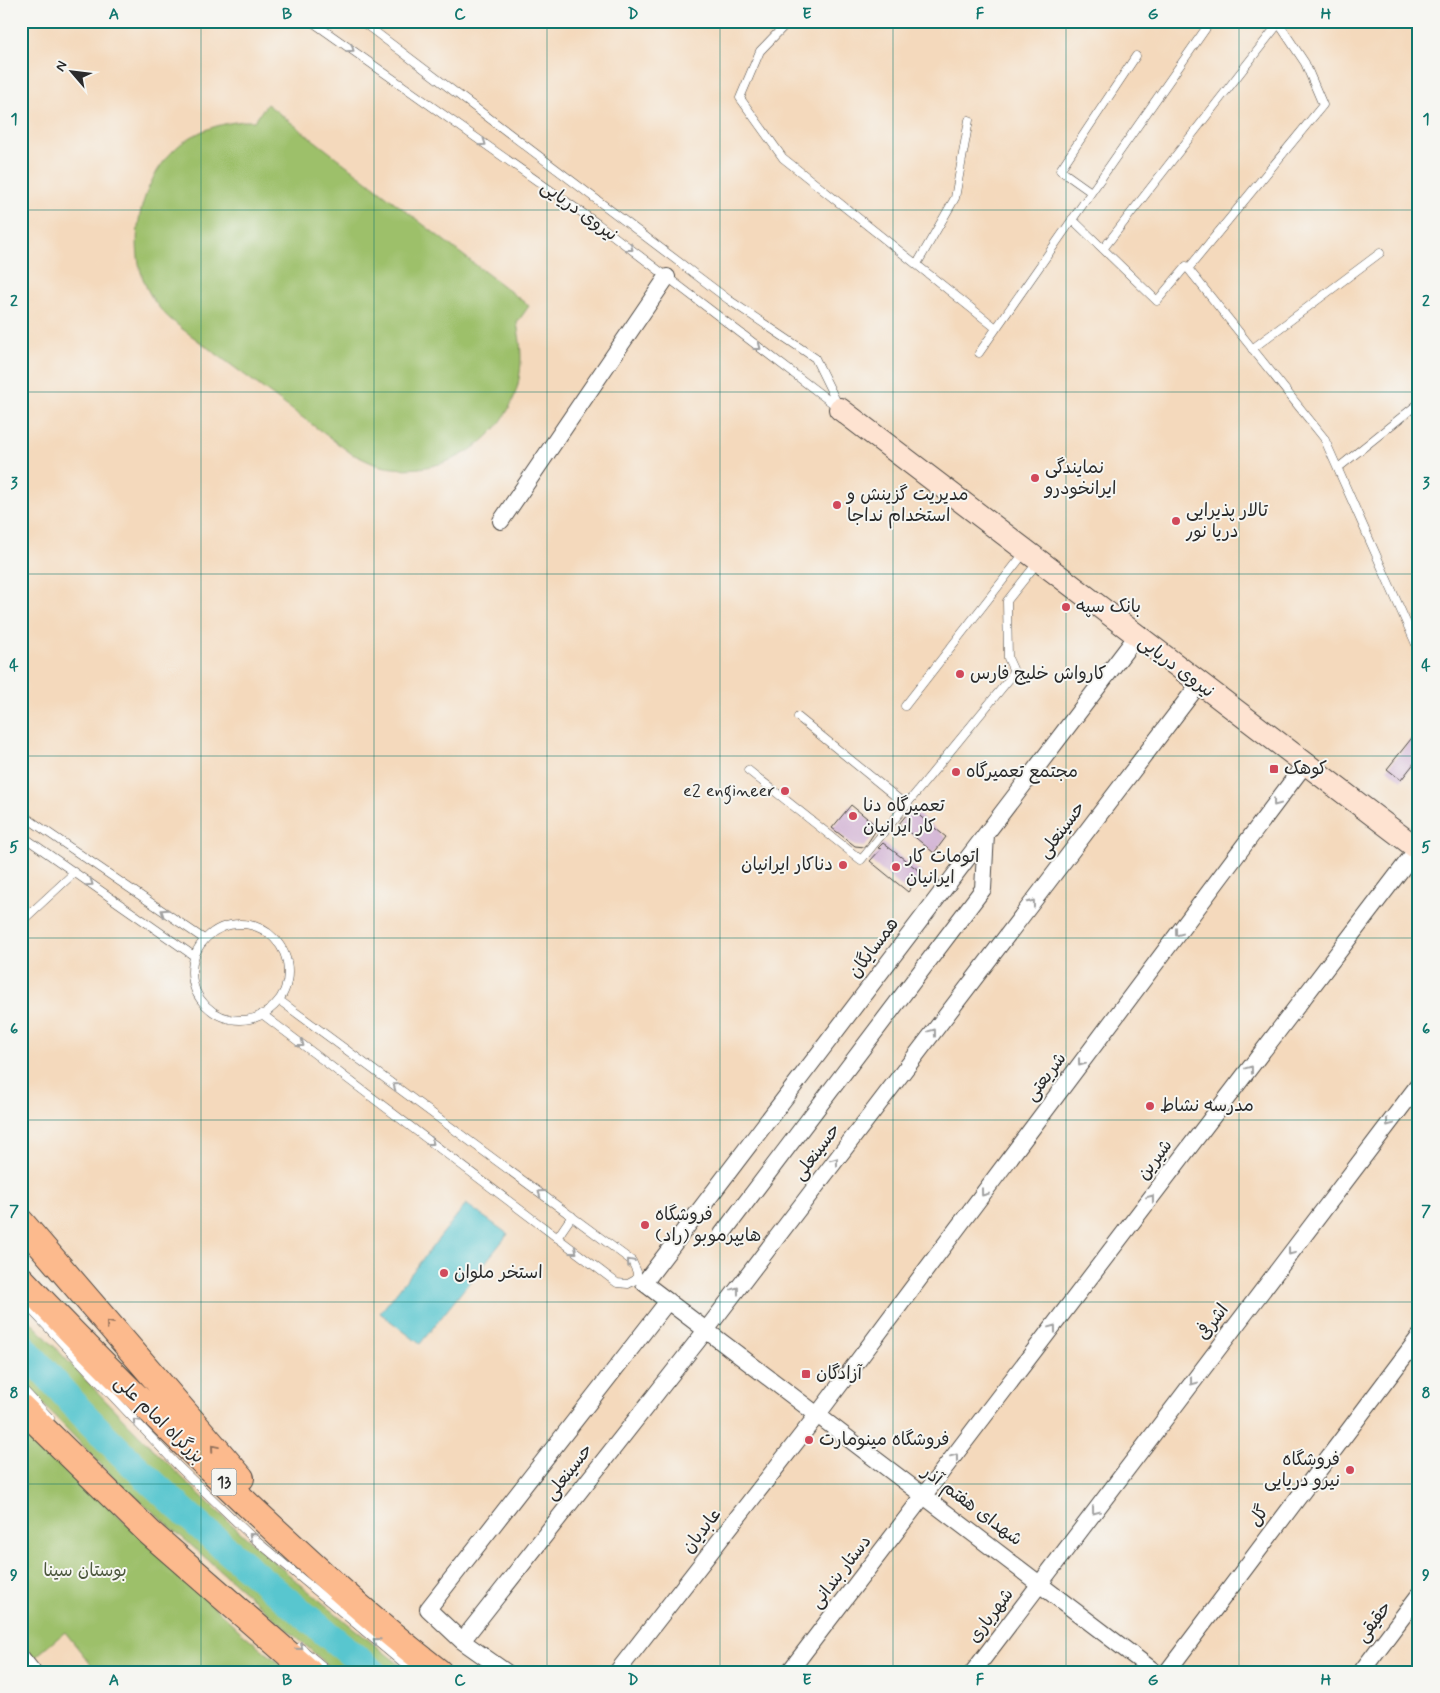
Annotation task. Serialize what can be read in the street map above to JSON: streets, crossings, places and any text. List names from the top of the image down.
{
  "streets": {
    "highway": ["بزرگراه امام علی", "13"],
    "main road": ["نیروی دریایی"],
    "street": [
      "حسینعلی",
      "همسایگان",
      "شریعتی",
      "شیرین",
      "اشرفی",
      "شهدای هفتم آذر",
      "گل",
      "عابدیان",
      "دستار بندانی",
      "شهریاری",
      "حقیقی"
    ]
  },
  "crossings": [
    ["نیروی دریایی", "حسینعلی"],
    ["نیروی دریایی", "همسایگان"],
    ["نیروی دریایی", "شریعتی"],
    ["نیروی دریایی", "شیرین"],
    ["حسینعلی", "شهدای هفتم آذر"],
    ["همسایگان", "شهدای هفتم آذر"],
    ["شریعتی", "شهدای هفتم آذر"],
    ["شریعتی", "عابدیان"],
    ["شیرین", "شهدای هفتم آذر"],
    ["شیرین", "دستار بندانی"],
    ["اشرفی", "شهدای هفتم آذر"],
    ["اشرفی", "شهریاری"],
    ["شهدای هفتم آذر", "عابدیان"],
    ["شهدای هفتم آذر", "دستار بندانی"],
    ["شهدای هفتم آذر", "شهریاری"]
  ],
  "one_way": ["شریعتی", "شیرین", "اشرفی"],
  "parks": ["بوستان سینا"],
  "places": {
    "other": [
      "نمایندگی ایرانخودرو",
      "مدیریت گزینش و استخدام نداجا",
      "تالار پذیرایی دریا نور",
      "بانک سپه",
      "کارواش خلیج فارس",
      "مجتمع تعمیرگاه",
      "e2 engineer",
      "تعمیرگاه دنا کار ایرانیان",
      "دناکار ایرانیان",
      "اتومات کار ایرانیان",
      "مدرسه نشاط",
      "فروشگاه هایپرموبو (راد)",
      "استخر ملوان",
      "فروشگاه مینومارت",
      "فروشگاه نیرو دریایی"
    ],
    "transit": ["کوهک", "آزادگان"]
  },
  "north": "top left",
  "grid": {
    "columns": [
      "A",
      "B",
      "C",
      "D",
      "E",
      "F",
      "G",
      "H"
    ],
    "rows": [
      "1",
      "2",
      "3",
      "4",
      "5",
      "6",
      "7",
      "8",
      "9"
    ]
  }
}
